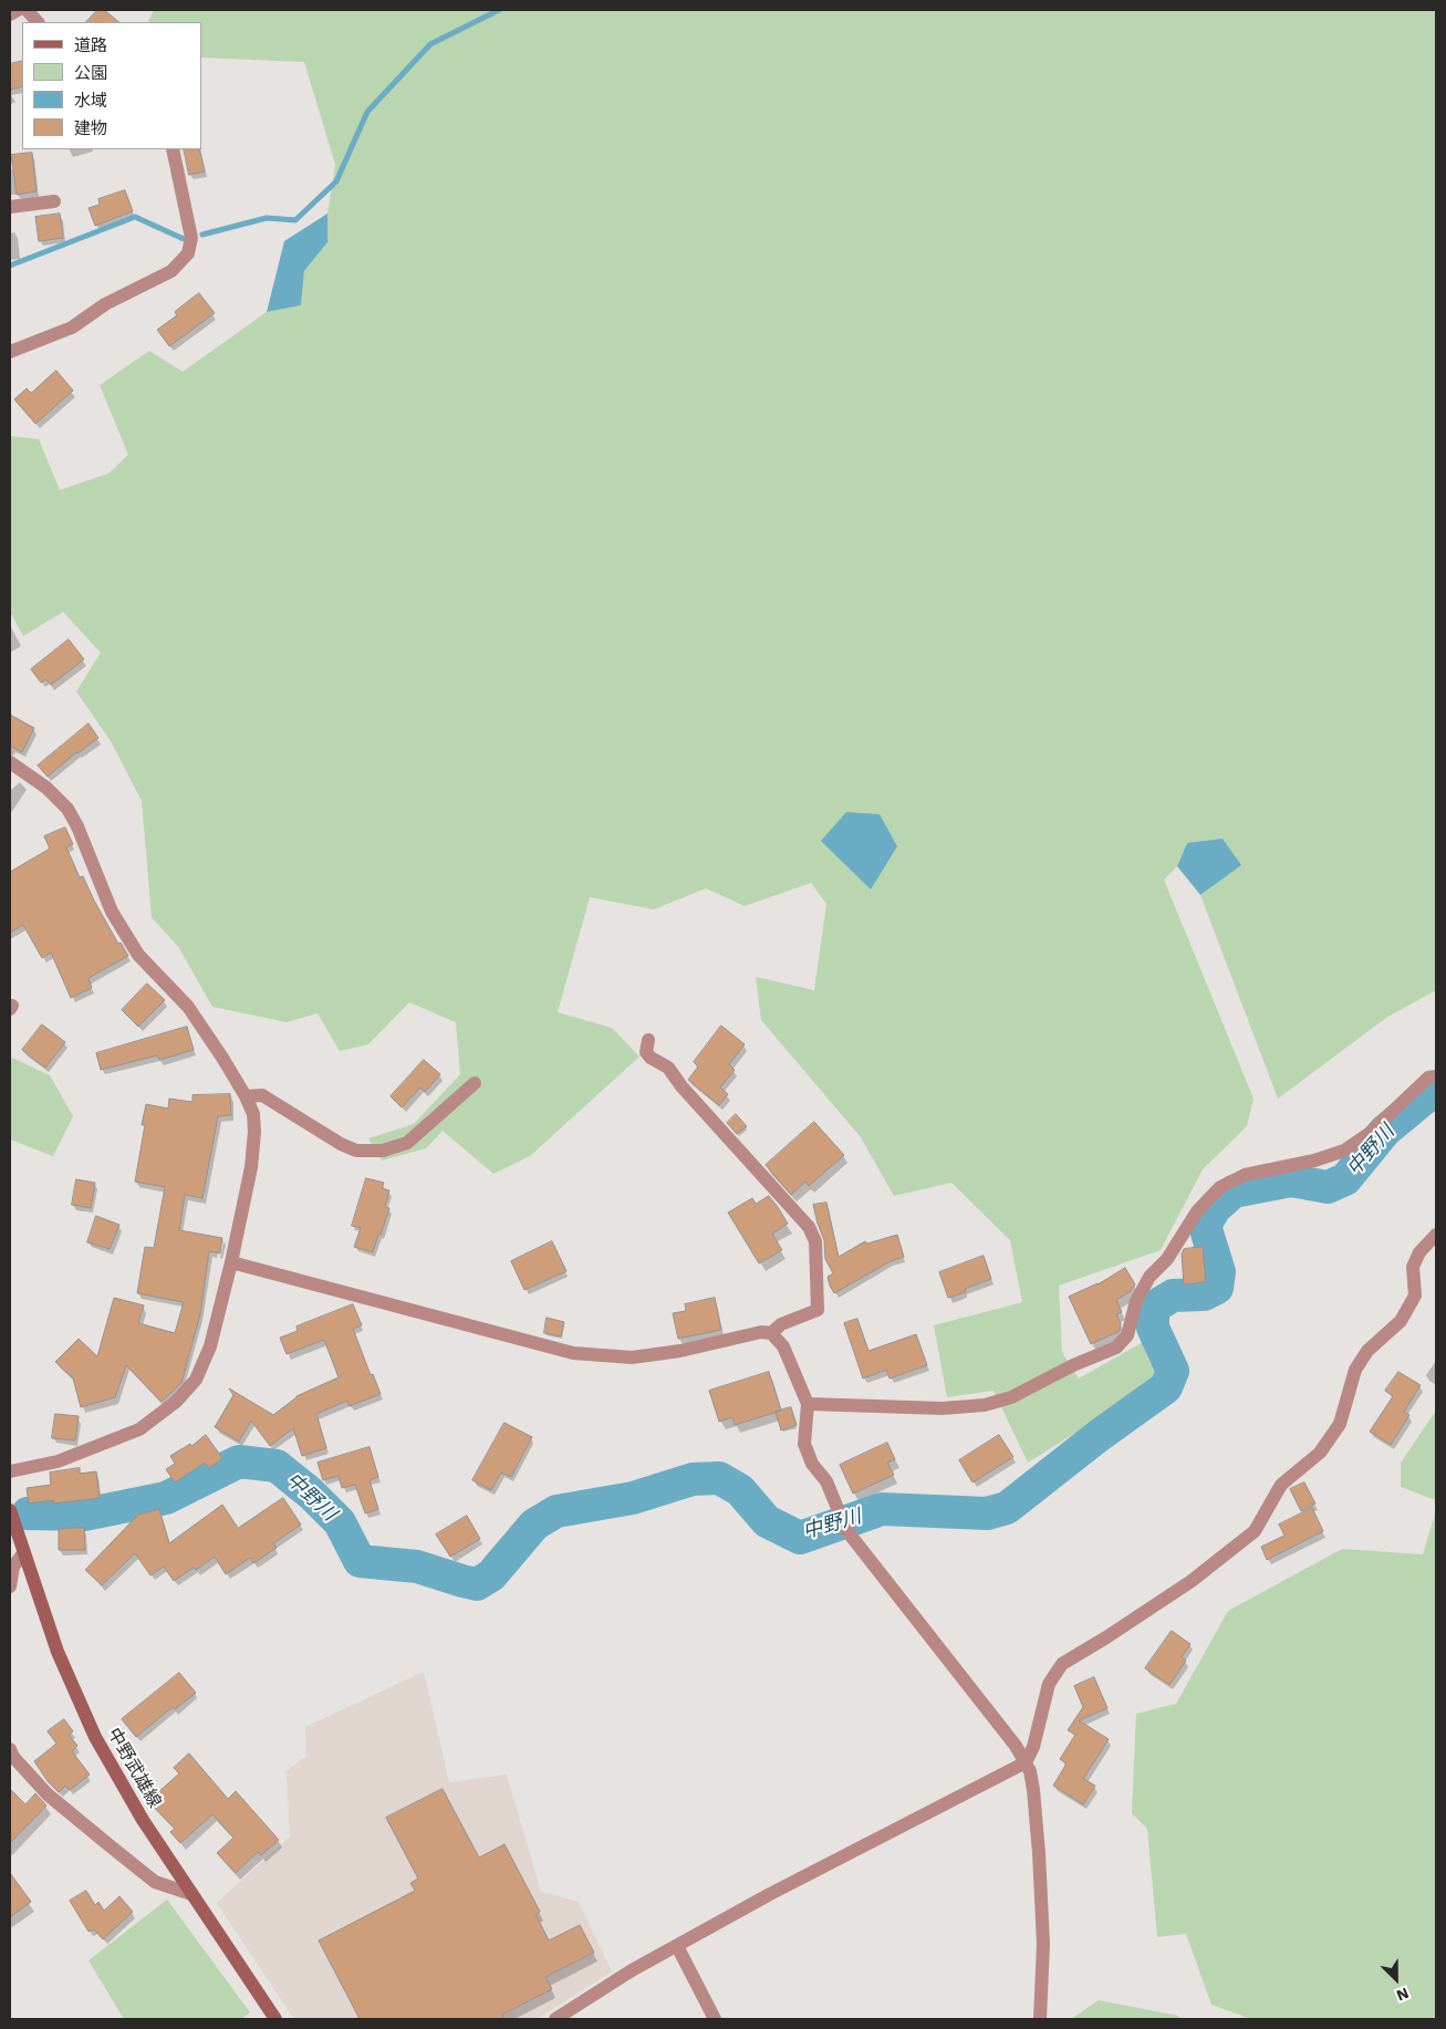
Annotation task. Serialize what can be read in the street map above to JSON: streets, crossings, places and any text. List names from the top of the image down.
{
  "streets": {
    "main road": ["中野武雄線"]
  },
  "water": ["中野川"],
  "legend": [
    "道路",
    "公園",
    "水域",
    "建物"
  ],
  "north": "bottom right"
}
